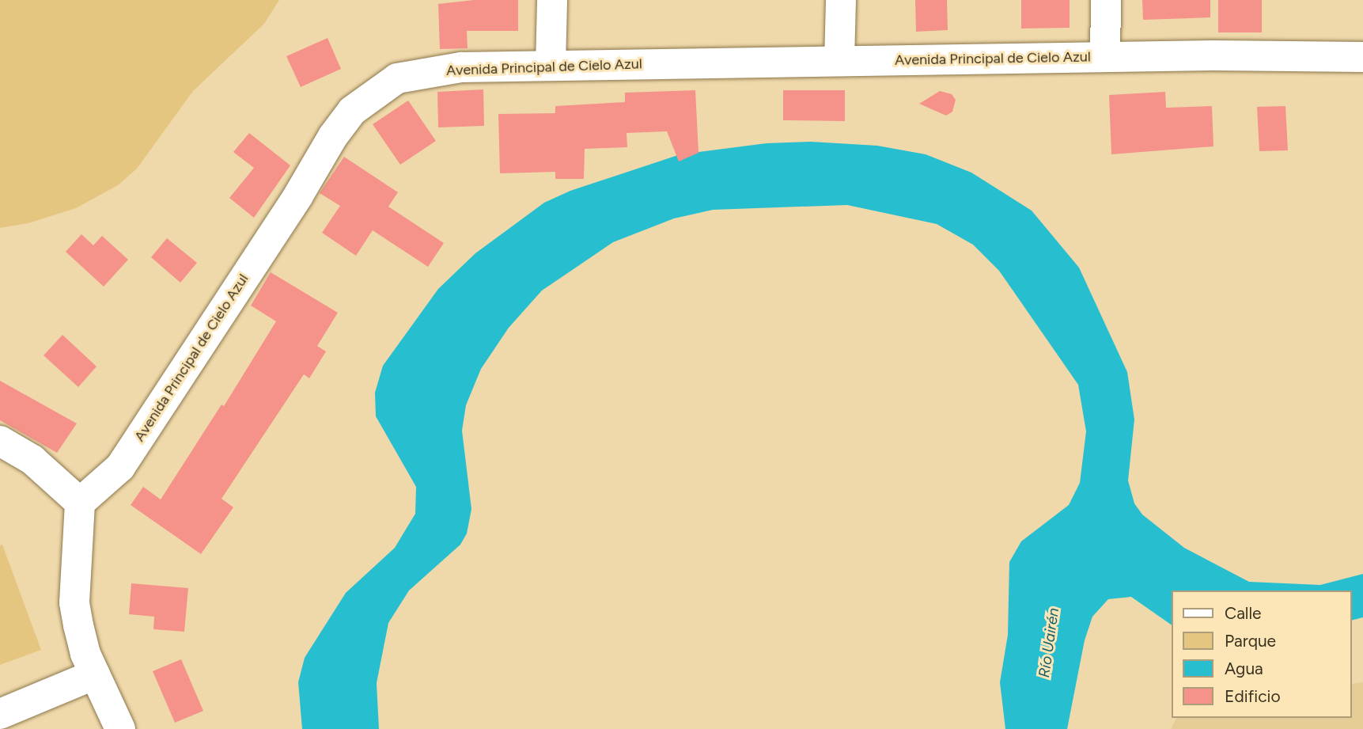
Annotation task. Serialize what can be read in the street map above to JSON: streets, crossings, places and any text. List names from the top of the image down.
{
  "streets": {
    "street": ["Avenida Principal de Cielo Azul"]
  },
  "water": ["Río Uairén"],
  "legend": [
    "Calle",
    "Parque",
    "Agua",
    "Edificio"
  ]
}
